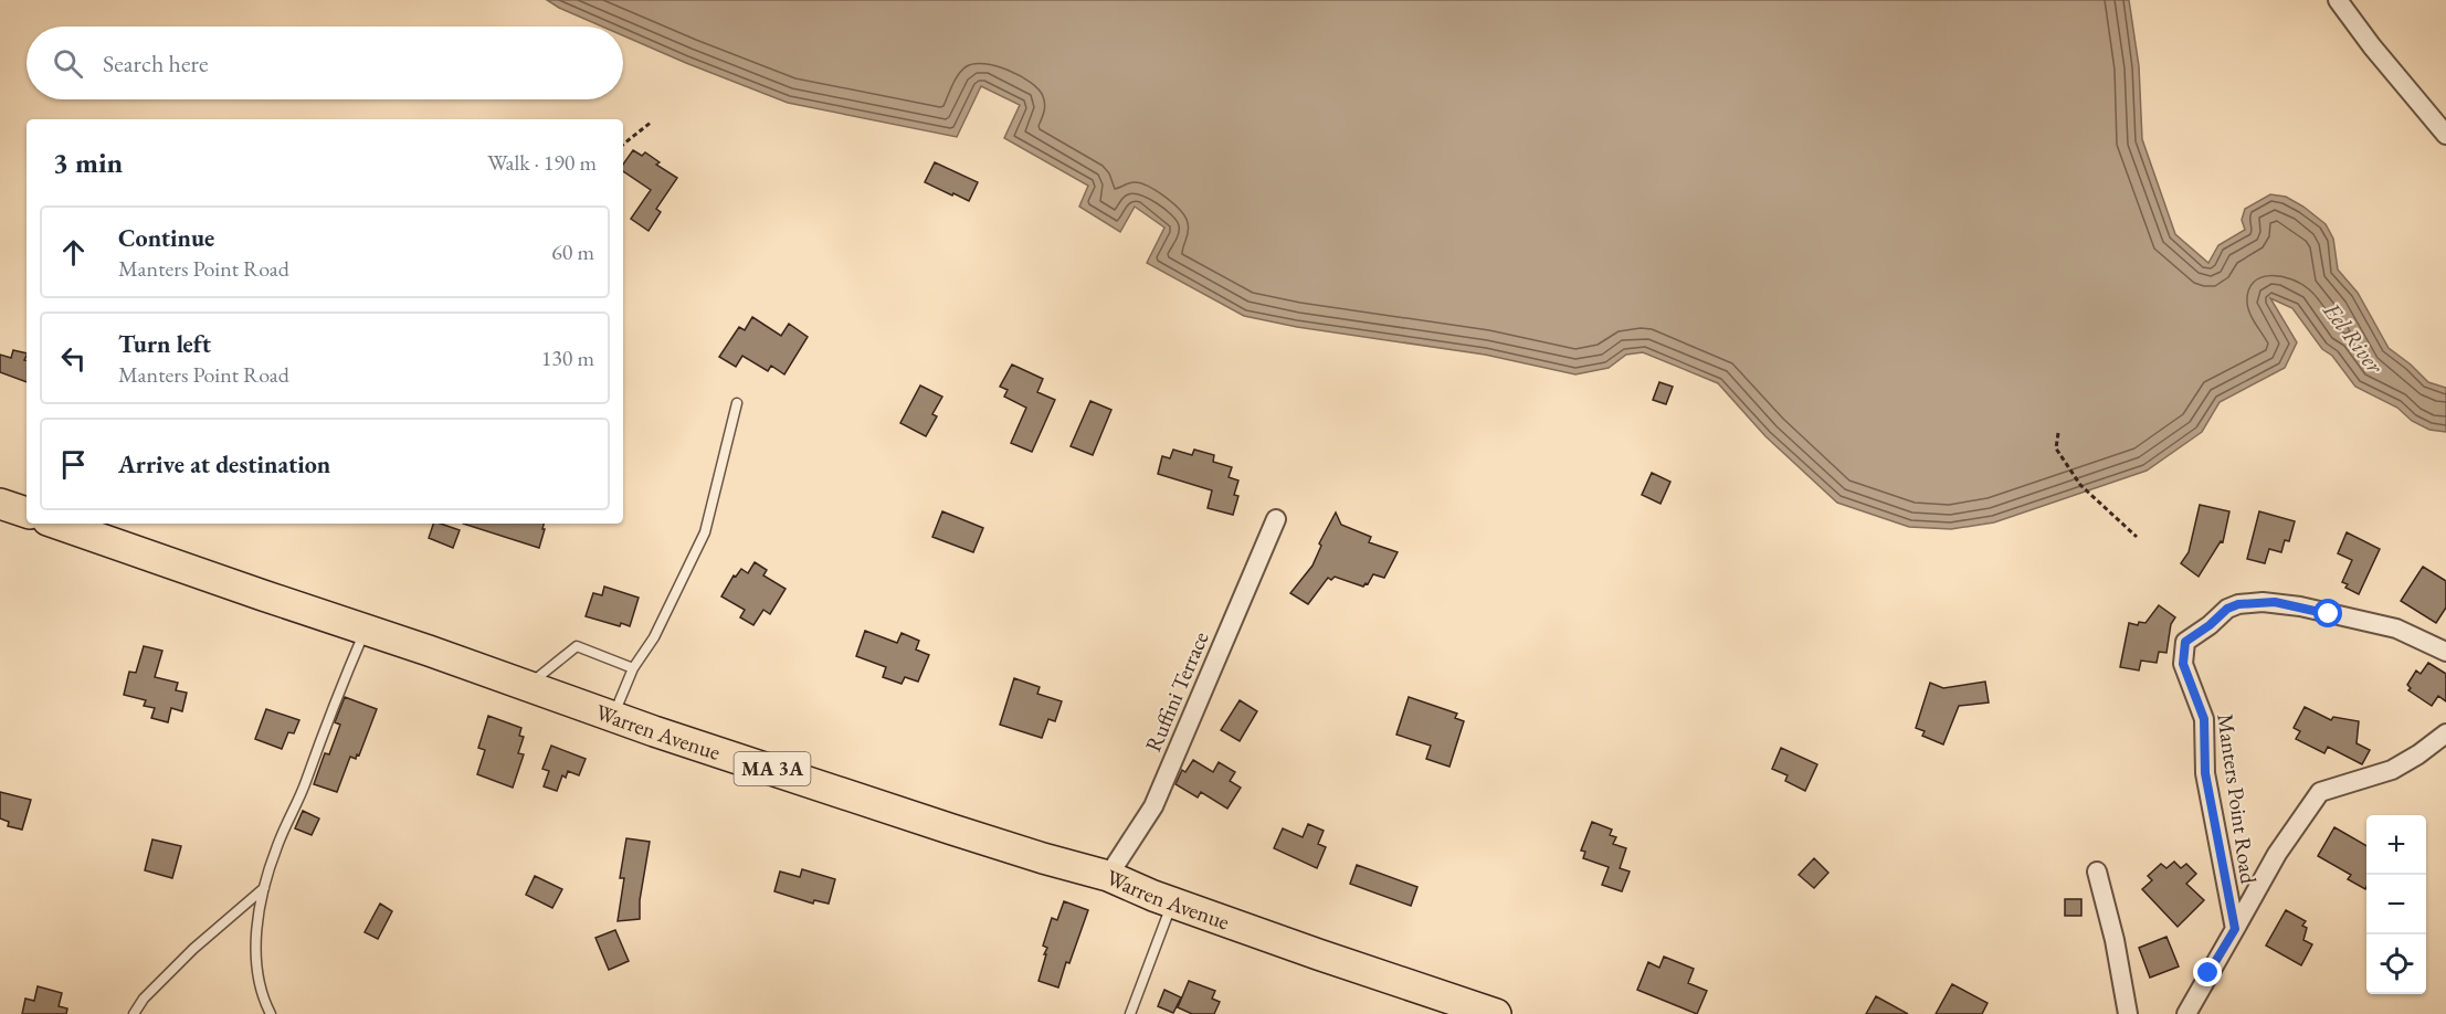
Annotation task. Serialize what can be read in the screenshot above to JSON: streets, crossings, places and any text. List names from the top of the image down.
{
  "streets": {
    "main road": ["Warren Avenue", "MA 3A"],
    "street": ["Ruffini Terrace", "Manters Point Road"]
  },
  "crossings": [
    ["Ruffini Terrace", "Warren Avenue"]
  ],
  "water": ["Eel River"],
  "page": {
    "search": "Search here",
    "heading": ["3 min", "Walk · 190 m"],
    "list": [
      ["Continue", "Manters Point Road", "60 m"],
      ["Turn left", "Manters Point Road", "130 m"],
      "Arrive at destination"
    ],
    "map_buttons": ["+", "−"]
  }
}
